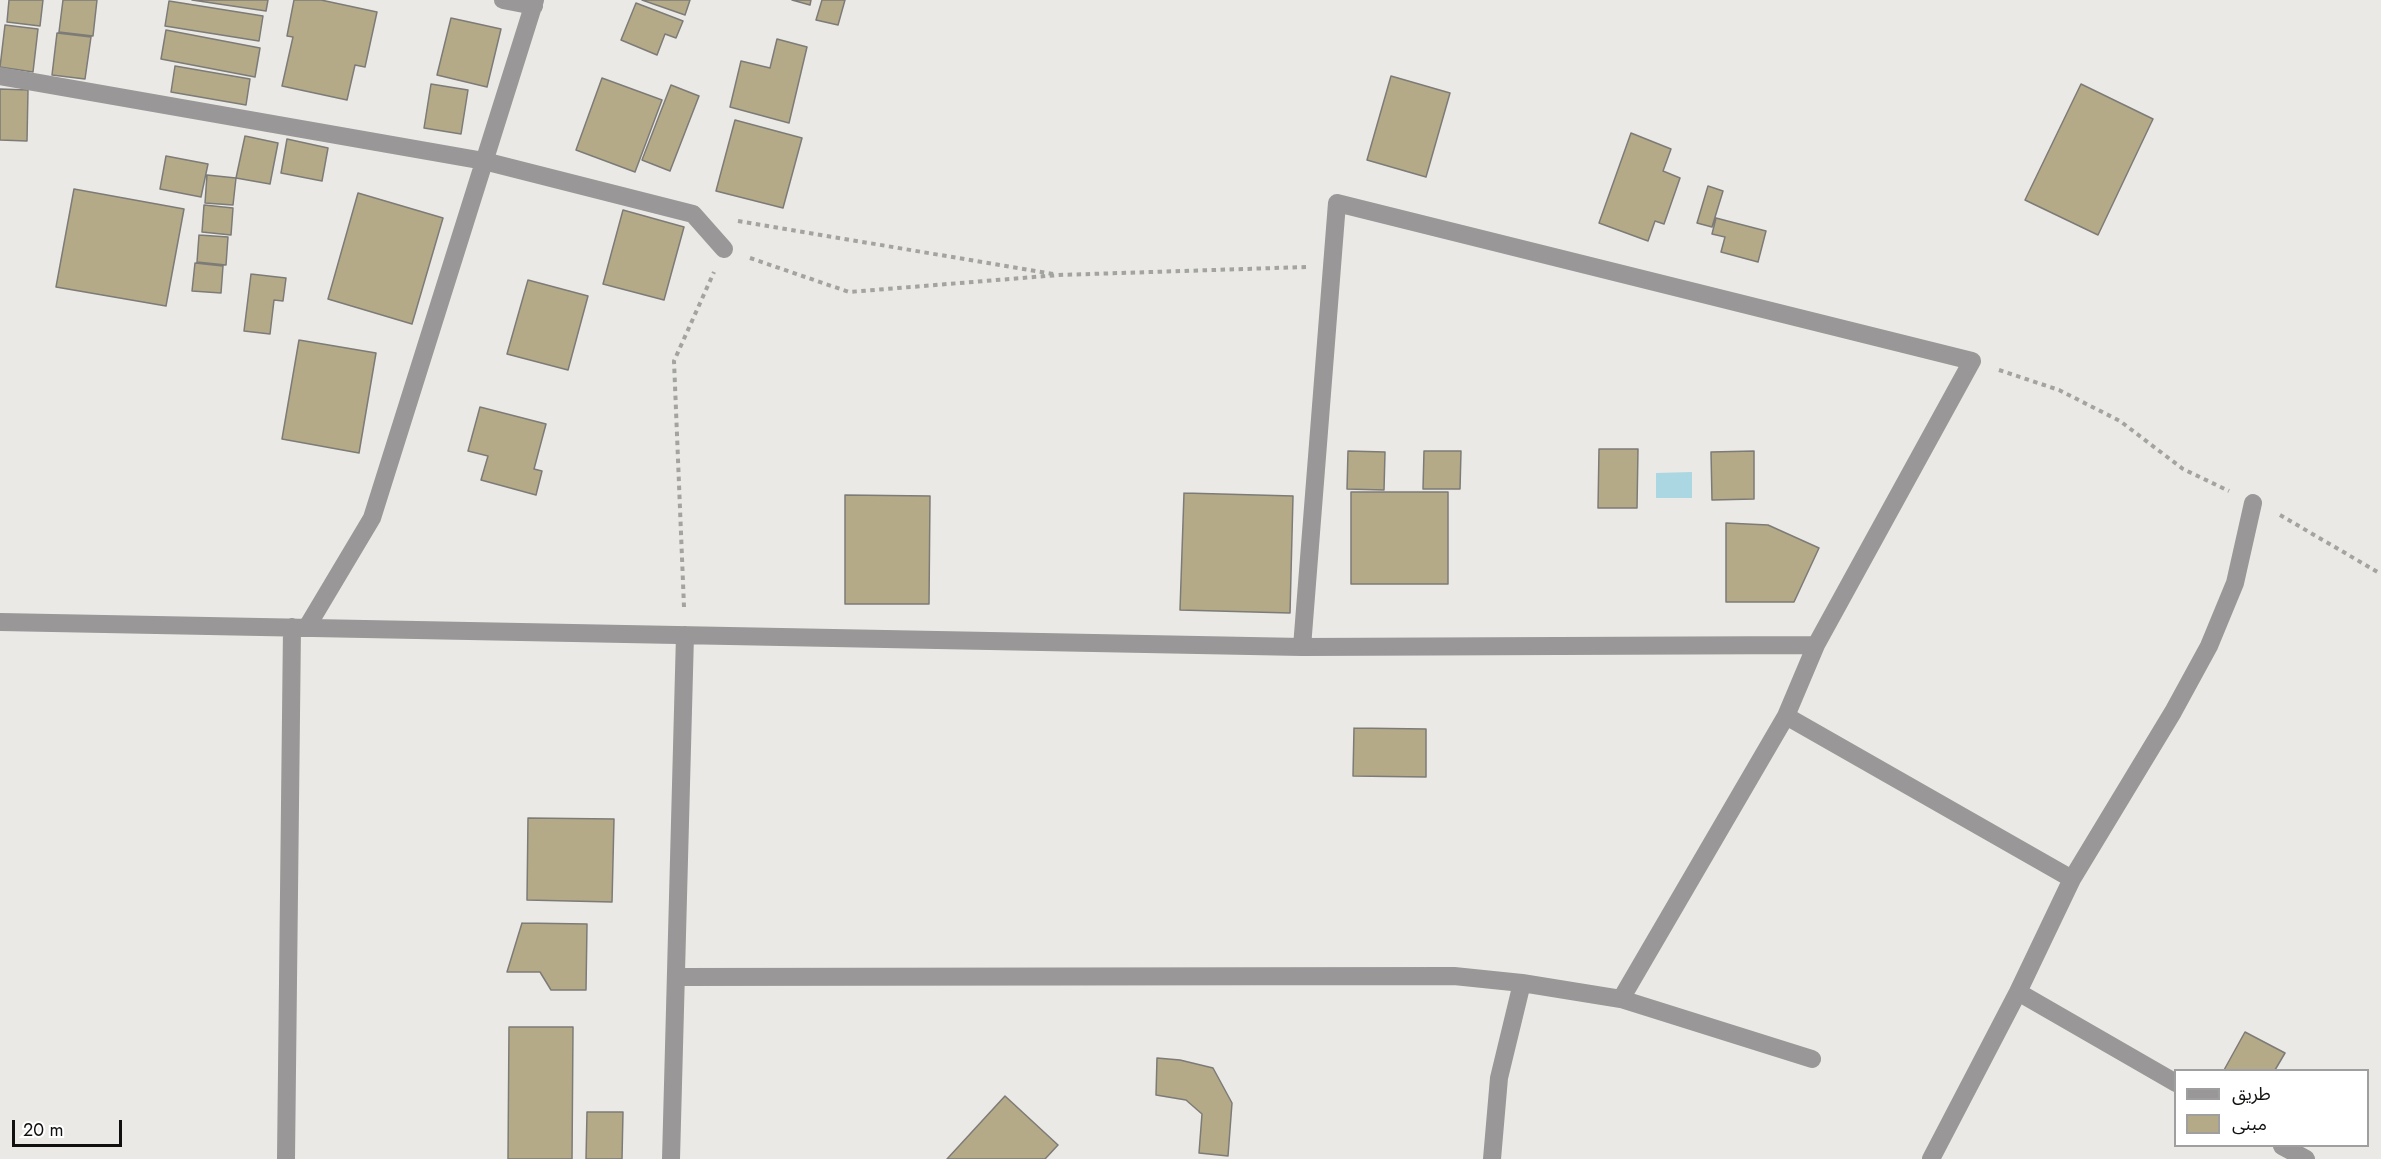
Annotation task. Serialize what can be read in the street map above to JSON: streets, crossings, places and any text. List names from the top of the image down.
{
  "legend": ["طريق", "مبنى"],
  "scale_bar": "20 m"
}
